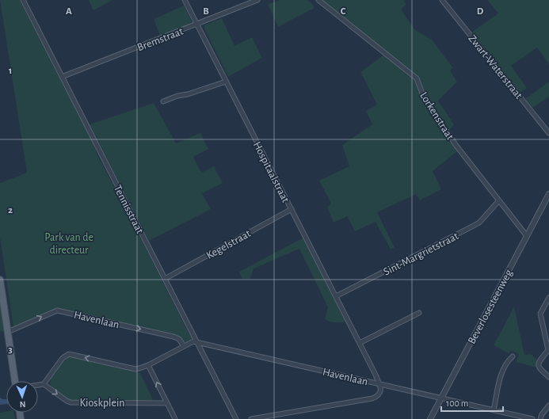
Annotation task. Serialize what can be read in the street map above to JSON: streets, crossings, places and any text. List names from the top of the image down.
{
  "streets": {
    "street": [
      "Bremstraat",
      "Zwart-Waterstraat",
      "Lorkenstraat",
      "Hospitaalstraat",
      "Tennisstraat",
      "Kegelstraat",
      "Sint-Margrietstraat",
      "Beverlosesteenweg",
      "Havenlaan",
      "Kioskplein"
    ]
  },
  "crossings": [
    ["Bremstraat", "Hospitaalstraat"],
    ["Bremstraat", "Tennisstraat"],
    ["Lorkenstraat", "Sint-Margrietstraat"],
    ["Lorkenstraat", "Beverlosesteenweg"],
    ["Hospitaalstraat", "Kegelstraat"],
    ["Hospitaalstraat", "Sint-Margrietstraat"],
    ["Hospitaalstraat", "Havenlaan"],
    ["Tennisstraat", "Kegelstraat"],
    ["Tennisstraat", "Havenlaan"],
    ["Beverlosesteenweg", "Havenlaan"]
  ],
  "one_way": ["Kioskplein"],
  "parks": ["Park van de directeur"],
  "scale_bar": "100 m",
  "north": "bottom",
  "grid": {
    "columns": [
      "A",
      "B",
      "C",
      "D"
    ],
    "rows": ["1", "2", "3"]
  }
}
